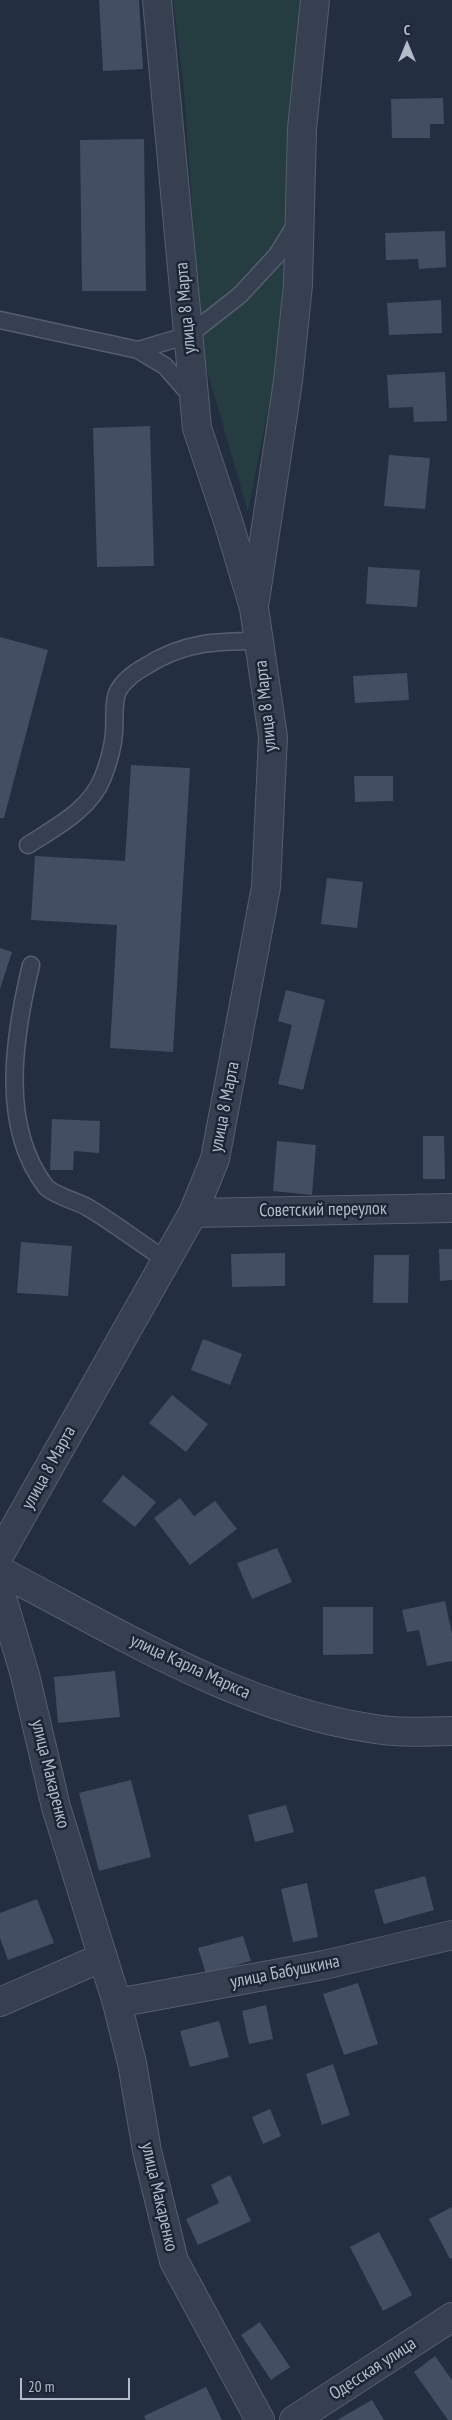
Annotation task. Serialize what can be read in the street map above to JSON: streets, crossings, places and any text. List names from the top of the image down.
{
  "streets": {
    "street": [
      "улица 8 Марта",
      "Советский переулок",
      "улица Карла Маркса",
      "улица Макаренко",
      "улица Бабушкина",
      "Одесская улица"
    ]
  },
  "crossings": [
    ["улица 8 Марта", "Советский переулок"],
    ["улица Макаренко", "улица Бабушкина"]
  ],
  "scale_bar": "20 m",
  "north": "top"
}
